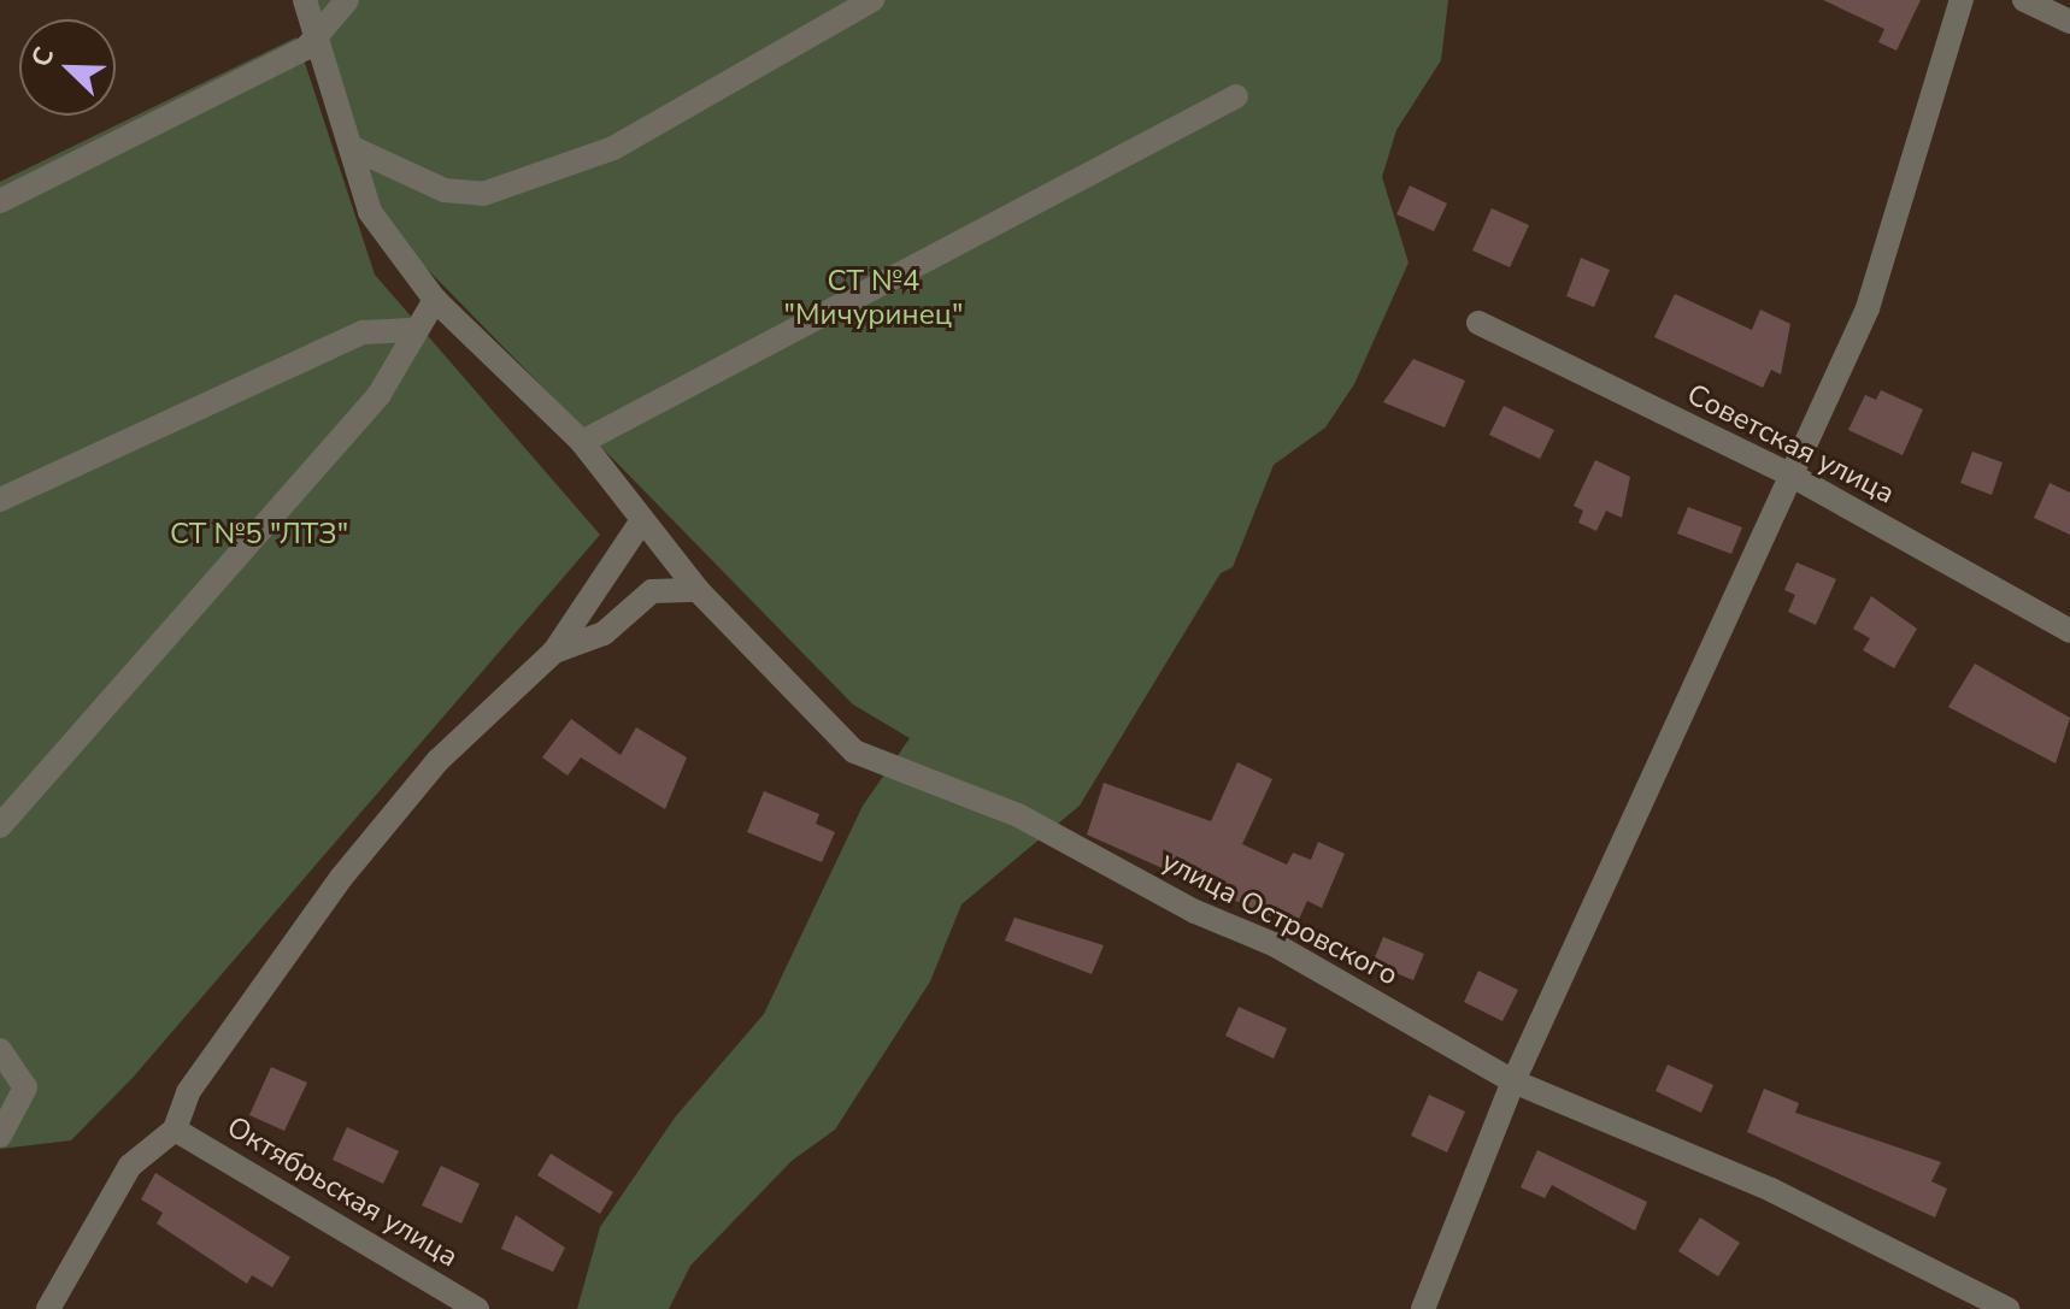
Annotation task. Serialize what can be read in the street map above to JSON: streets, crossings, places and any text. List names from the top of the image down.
{
  "streets": {
    "street": ["Советская улица", "улица Островского", "Октябрьская улица"]
  },
  "parks": ["СТ №4 \"Мичуринец\"", "СТ №5 \"ЛТЗ\""],
  "north": "top left"
}
